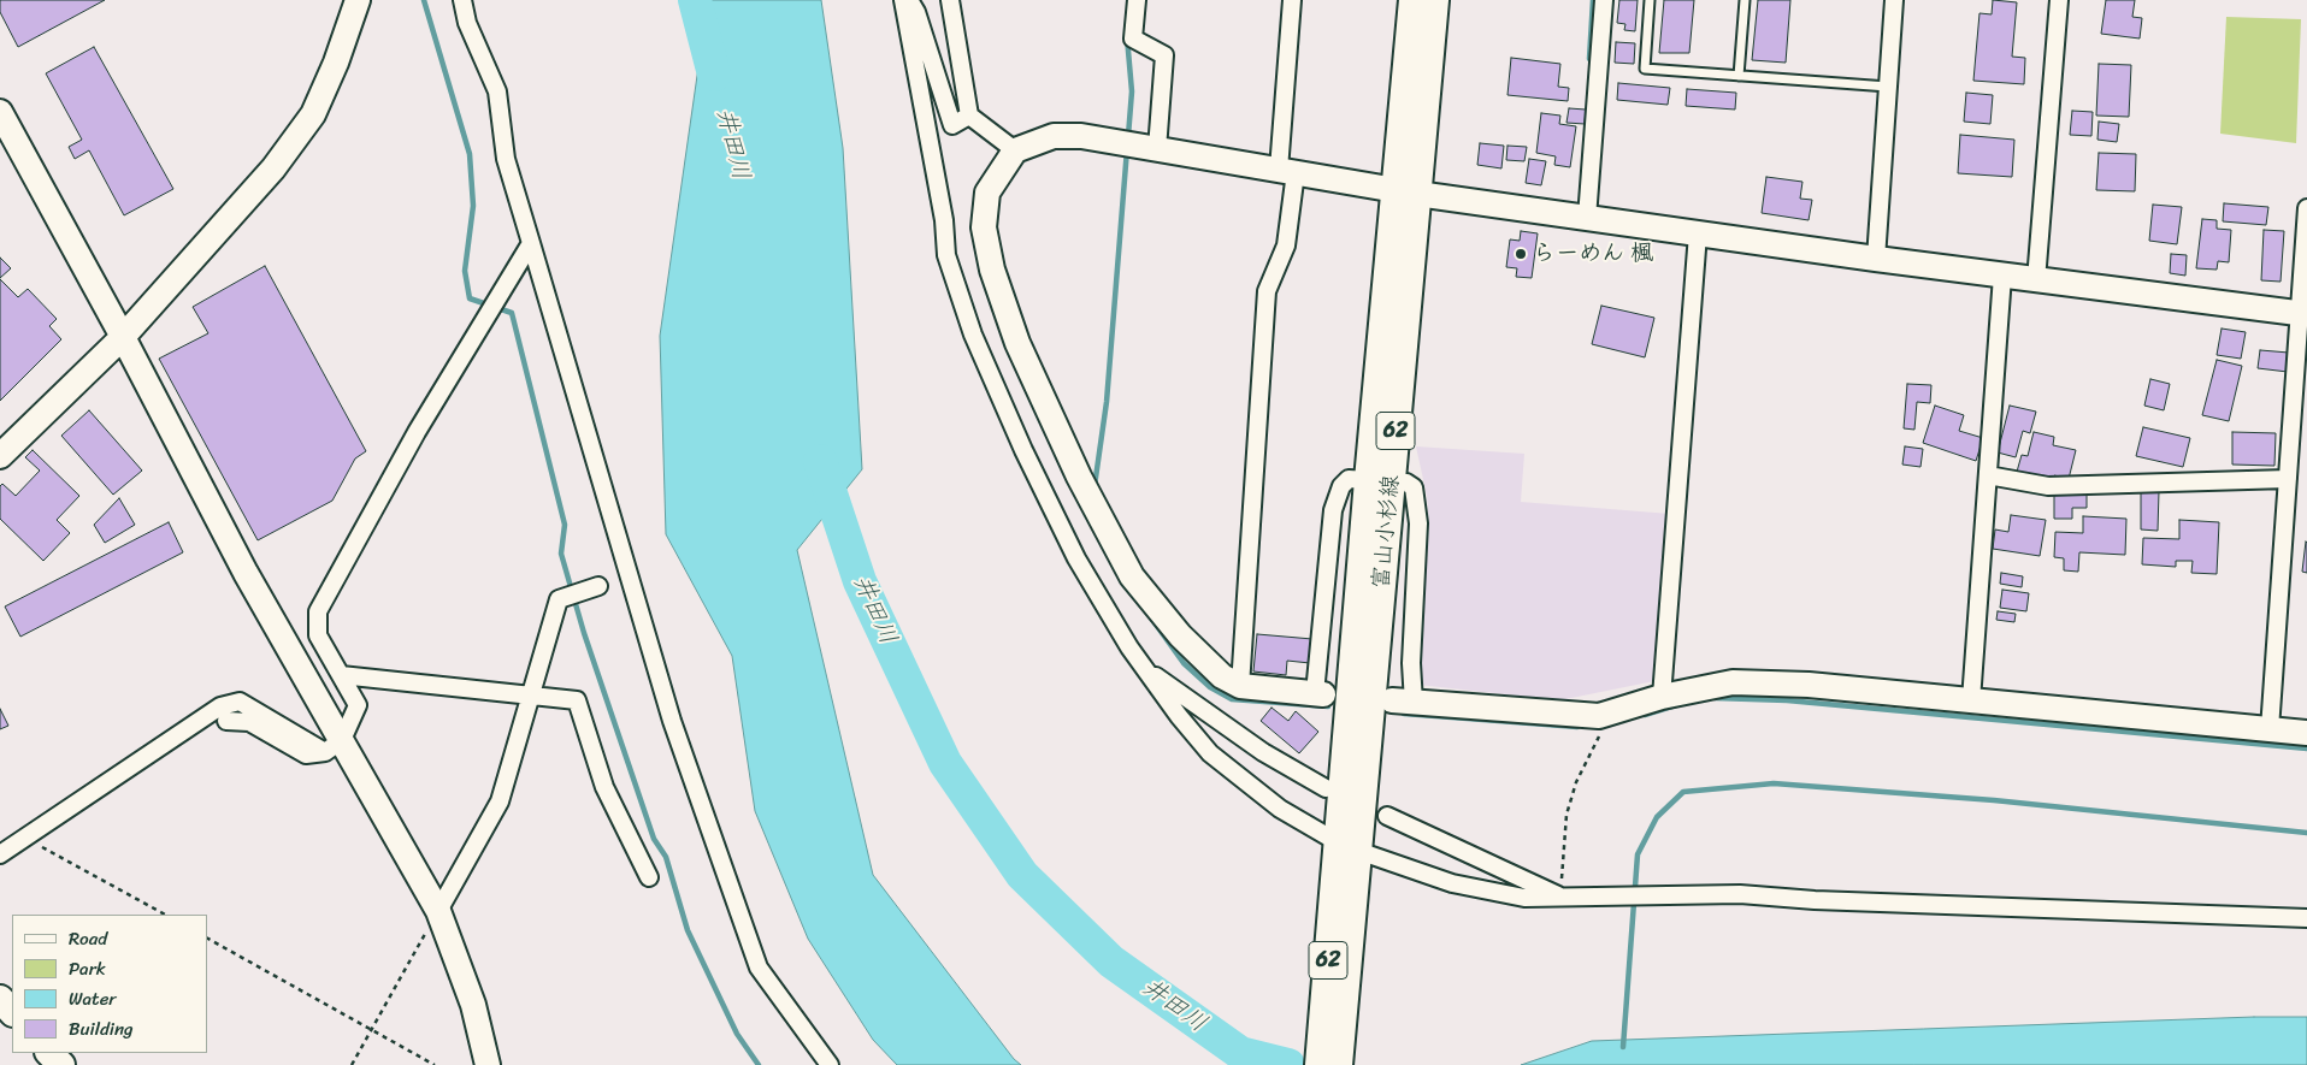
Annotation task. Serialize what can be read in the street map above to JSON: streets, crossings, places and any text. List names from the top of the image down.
{
  "streets": {
    "main road": ["62", "富山小杉線"]
  },
  "water": ["井田川"],
  "places": ["らーめん 楓"],
  "legend": [
    "Road",
    "Park",
    "Water",
    "Building"
  ]
}
